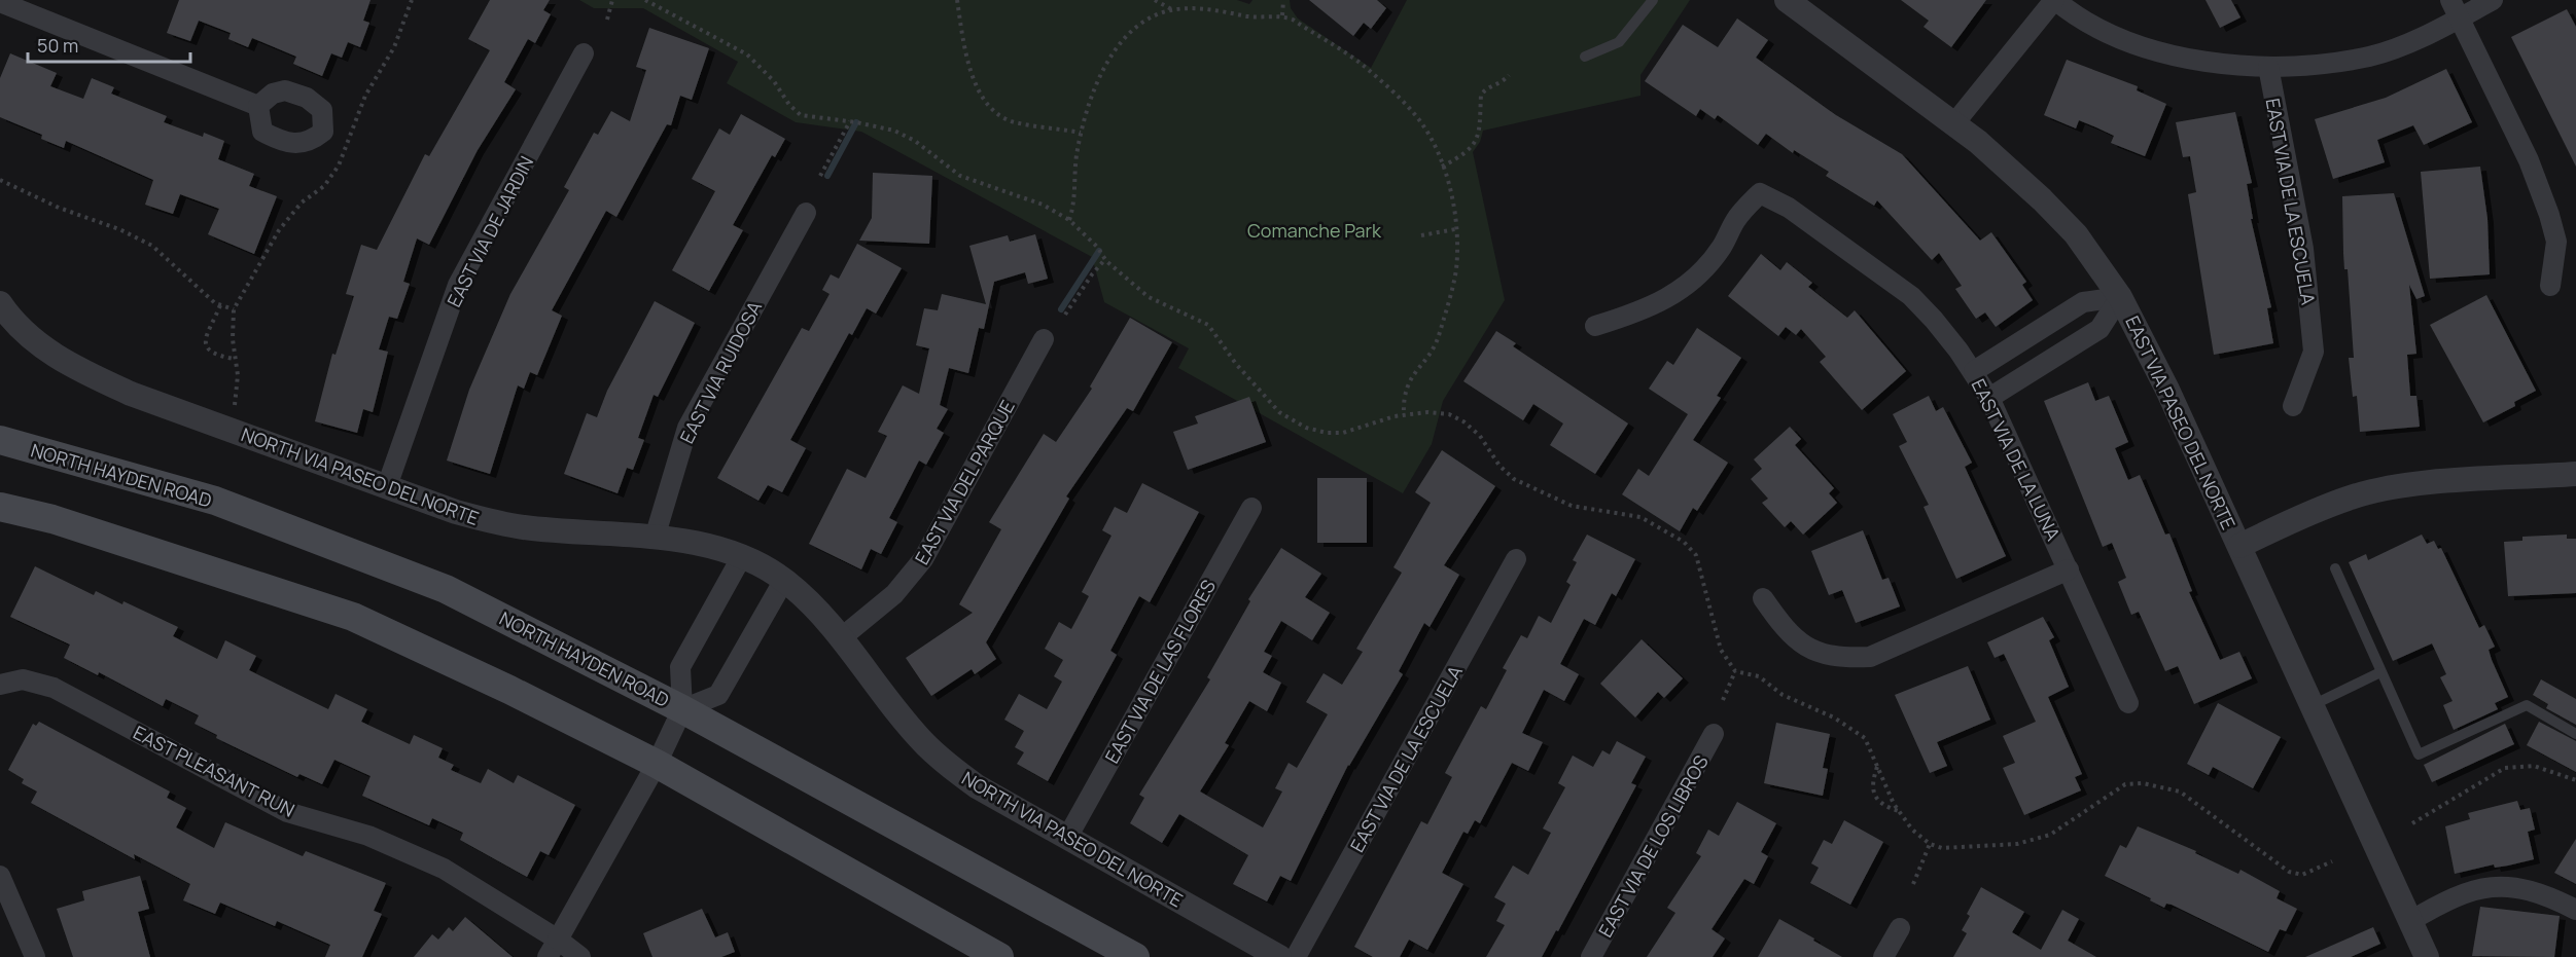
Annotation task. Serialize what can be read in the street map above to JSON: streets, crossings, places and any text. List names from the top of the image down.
{
  "streets": {
    "main road": ["NORTH HAYDEN ROAD"],
    "street": [
      "EAST VIA DE LA ESCUELA",
      "EAST VIA DE JARDIN",
      "EAST VIA RUIDOSA",
      "EAST VIA PASEO DEL NORTE",
      "EAST VIA DE LA LUNA",
      "NORTH VIA PASEO DEL NORTE",
      "EAST VIA DEL PARQUE",
      "EAST VIA DE LAS FLORES",
      "EAST PLEASANT RUN",
      "EAST VIA DE LOS LIBROS"
    ]
  },
  "crossings": [
    ["EAST VIA DE JARDIN", "NORTH VIA PASEO DEL NORTE"],
    ["EAST VIA RUIDOSA", "NORTH VIA PASEO DEL NORTE"],
    ["NORTH VIA PASEO DEL NORTE", "EAST VIA DEL PARQUE"],
    ["NORTH VIA PASEO DEL NORTE", "EAST VIA DE LAS FLORES"]
  ],
  "parks": ["Comanche Park"],
  "scale_bar": "50 m"
}
